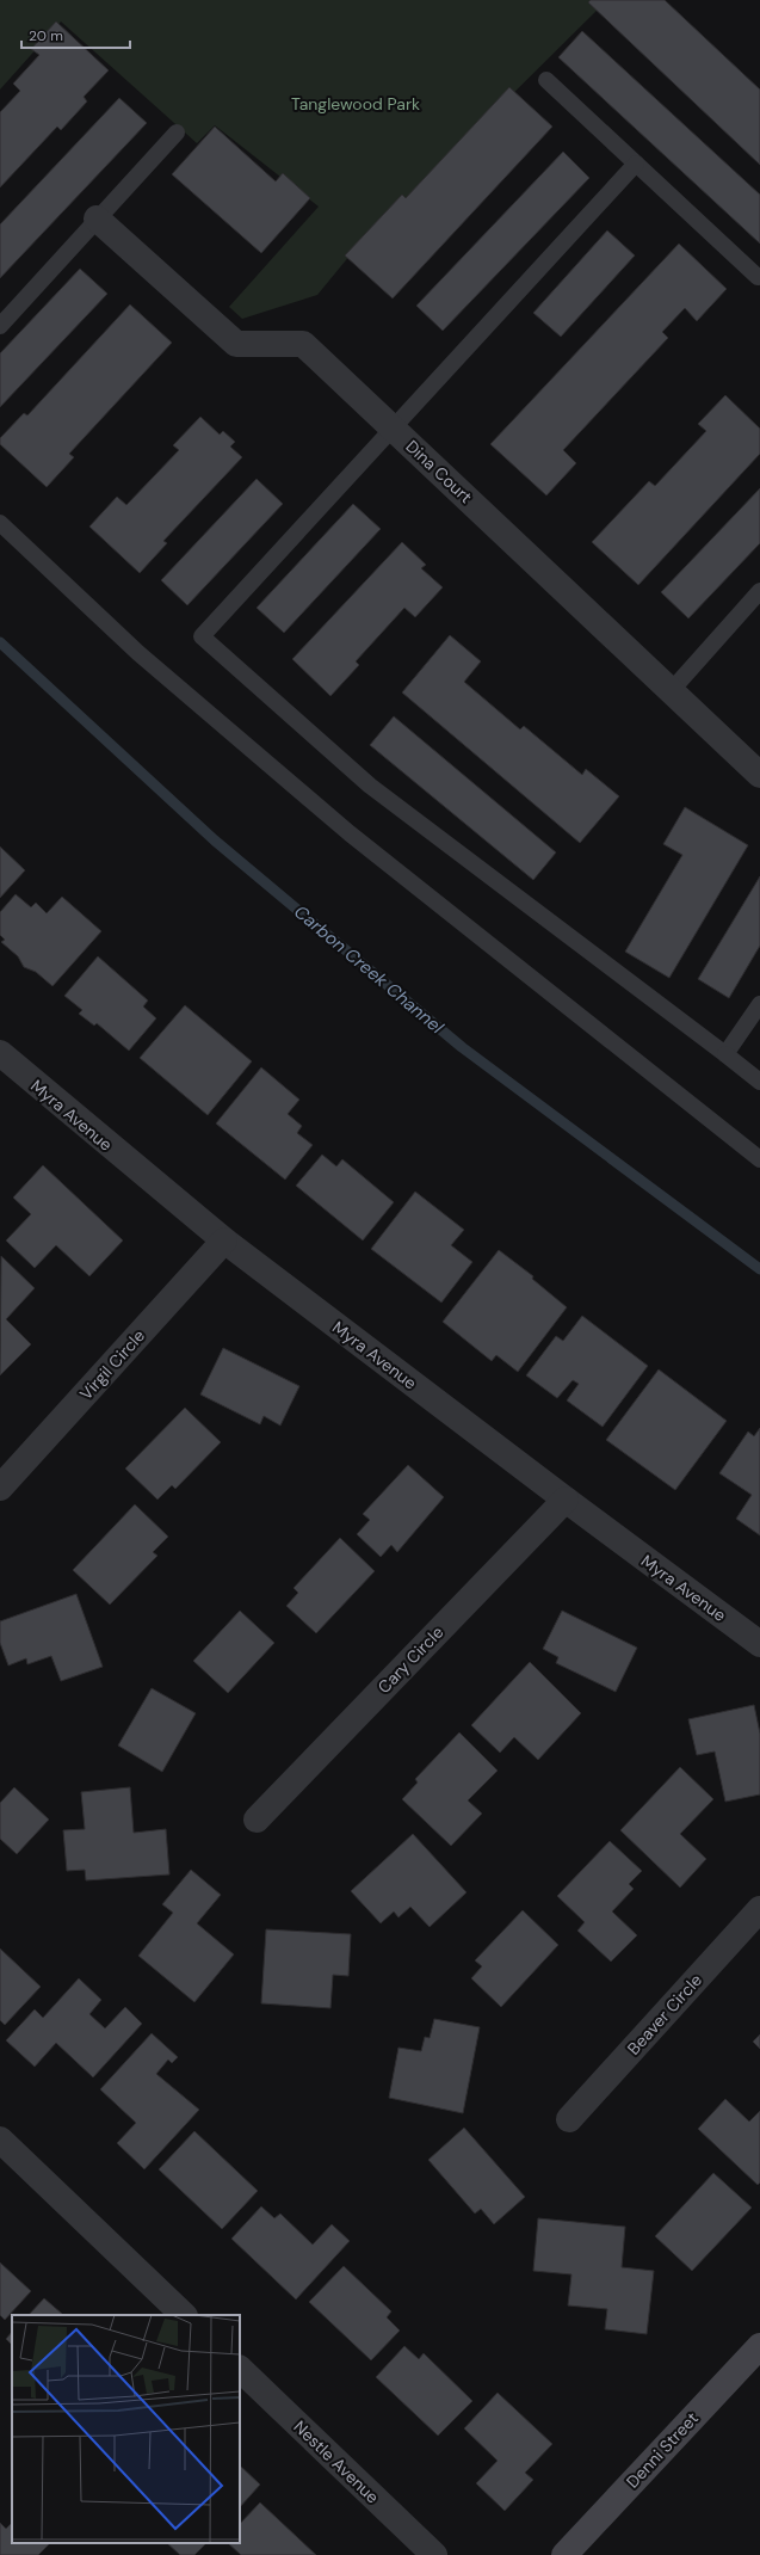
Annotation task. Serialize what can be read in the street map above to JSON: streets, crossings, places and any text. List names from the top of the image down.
{
  "streets": {
    "main road": ["Denni Street"],
    "street": [
      "Dina Court",
      "Myra Avenue",
      "Virgil Circle",
      "Cary Circle",
      "Beaver Circle",
      "Nestle Avenue"
    ]
  },
  "crossings": [
    ["Myra Avenue", "Virgil Circle"],
    ["Myra Avenue", "Cary Circle"]
  ],
  "water": ["Carbon Creek Channel"],
  "parks": ["Tanglewood Park"],
  "scale_bar": "20 m"
}
